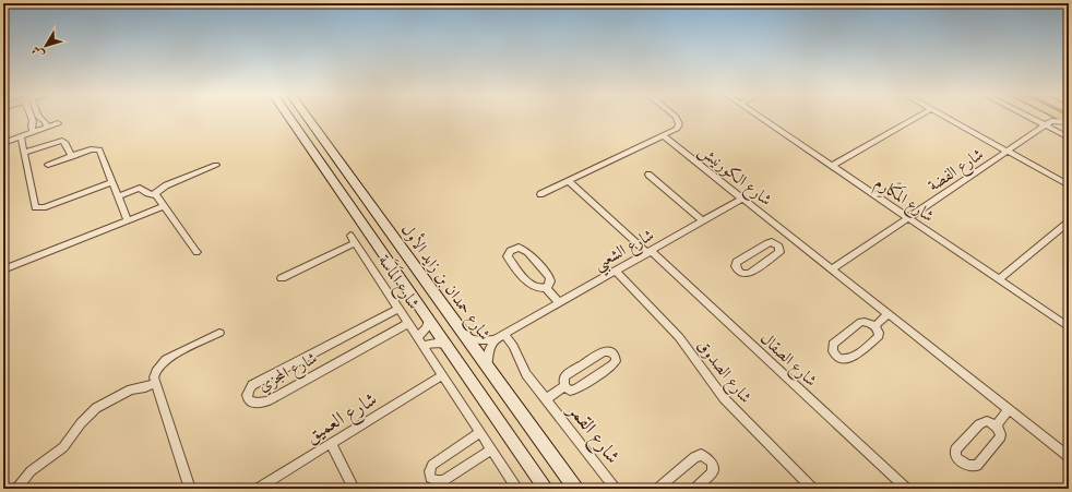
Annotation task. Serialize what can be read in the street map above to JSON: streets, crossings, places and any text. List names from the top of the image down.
{
  "streets": {
    "main road": ["شارع حمدان بن زايد الأول"],
    "street": [
      "شارع الفضة",
      "شارع الكورنيش",
      "شارع المَكَارِم",
      "شارع الشعبي",
      "شارع المَاسَة",
      "شارع الصقال",
      "شارع المجزي",
      "شارع الصدوق",
      "شارع العميق",
      "شارع القمر"
    ]
  },
  "crossings": [
    ["شارع الفضة", "شارع الكورنيش"],
    ["شارع الفضة", "شارع المَكَارِم"],
    ["شارع الكورنيش", "شارع الشعبي"],
    ["شارع الشعبي", "شارع الصقال"],
    ["شارع الشعبي", "شارع الصدوق"],
    ["شارع الشعبي", "شارع القمر"],
    ["شارع المَاسَة", "شارع حمدان بن زايد الأول"],
    ["شارع المَاسَة", "شارع المجزي"],
    ["شارع المَاسَة", "شارع العميق"]
  ],
  "north": "bottom left"
}
